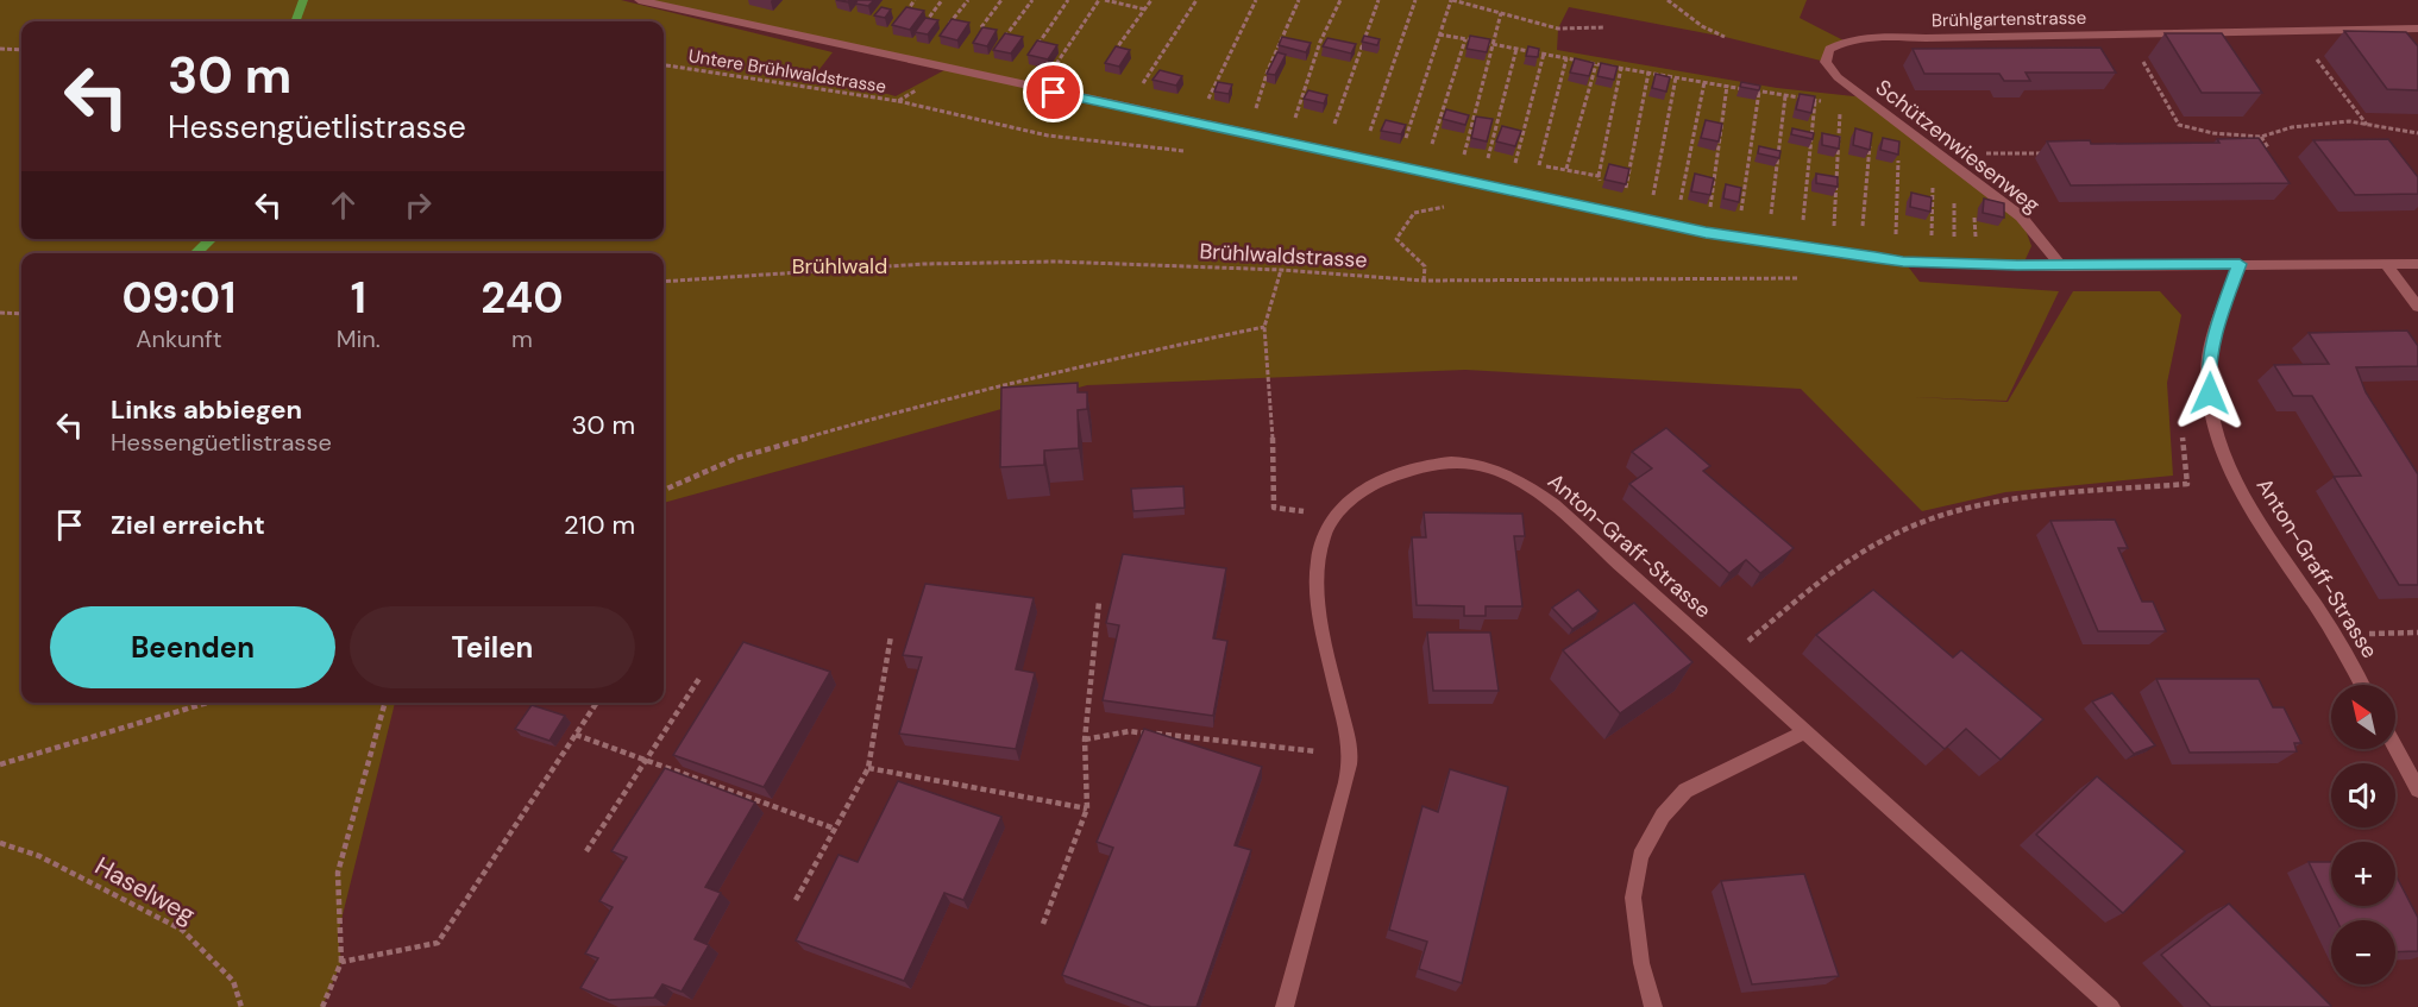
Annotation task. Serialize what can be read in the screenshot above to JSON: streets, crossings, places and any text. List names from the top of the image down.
{
  "streets": {
    "street": ["Brühlgartenstrasse", "Schützenwiesenweg", "Anton-Graff-Strasse"],
    "path": ["Untere Brühlwaldstrasse", "Brühlwaldstrasse", "Haselweg"]
  },
  "crossings": [
    ["Brühlgartenstrasse", "Schützenwiesenweg"]
  ],
  "parks": ["Brühlwald"],
  "north": "top left",
  "page": {
    "turn": ["30 m", "Hessengüetlistrasse"],
    "eta": [
      "09:01",
      "Ankunft",
      "1",
      "Min.",
      "240",
      "m"
    ],
    "list": [
      {
        "name": "Links abbiegen",
        "note": "Hessengüetlistrasse",
        "value": "30 m"
      },
      {
        "name": "Ziel erreicht",
        "value": "210 m"
      }
    ],
    "buttons": ["Beenden", "Teilen"],
    "map_buttons": ["+", "−"]
  }
}
